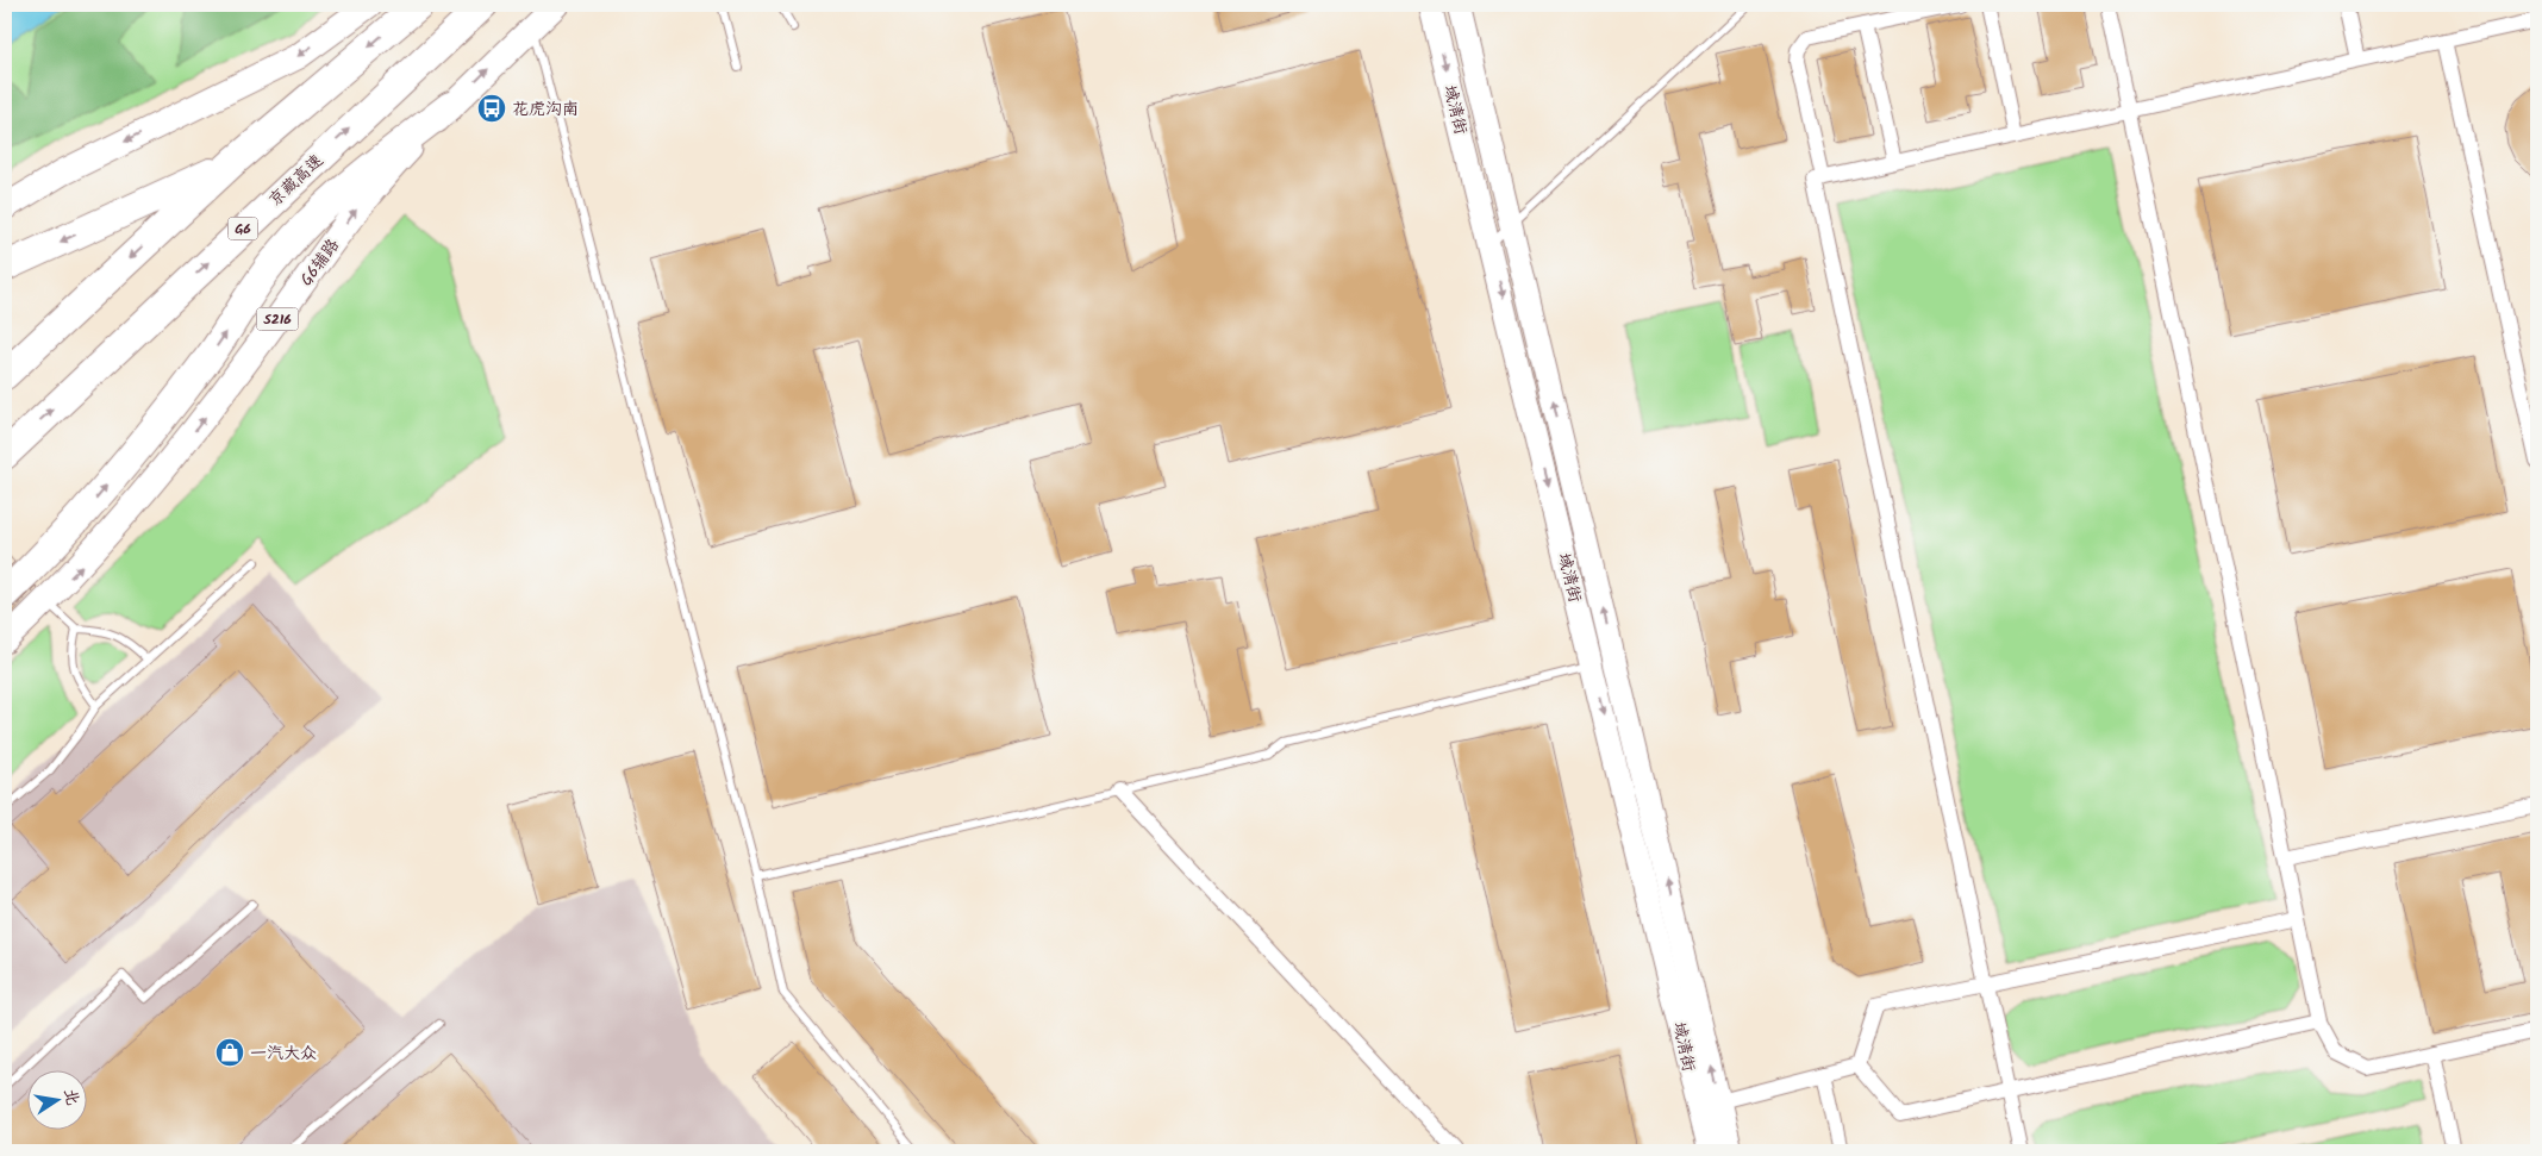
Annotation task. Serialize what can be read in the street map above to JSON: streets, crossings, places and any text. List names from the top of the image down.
{
  "streets": {
    "highway": ["京藏高速", "G6"],
    "main road": ["G6辅路", "S216"],
    "street": ["域清街"]
  },
  "places": {
    "bus stop": ["花虎沟南"],
    "shop": ["一汽大众"]
  },
  "north": "right"
}
